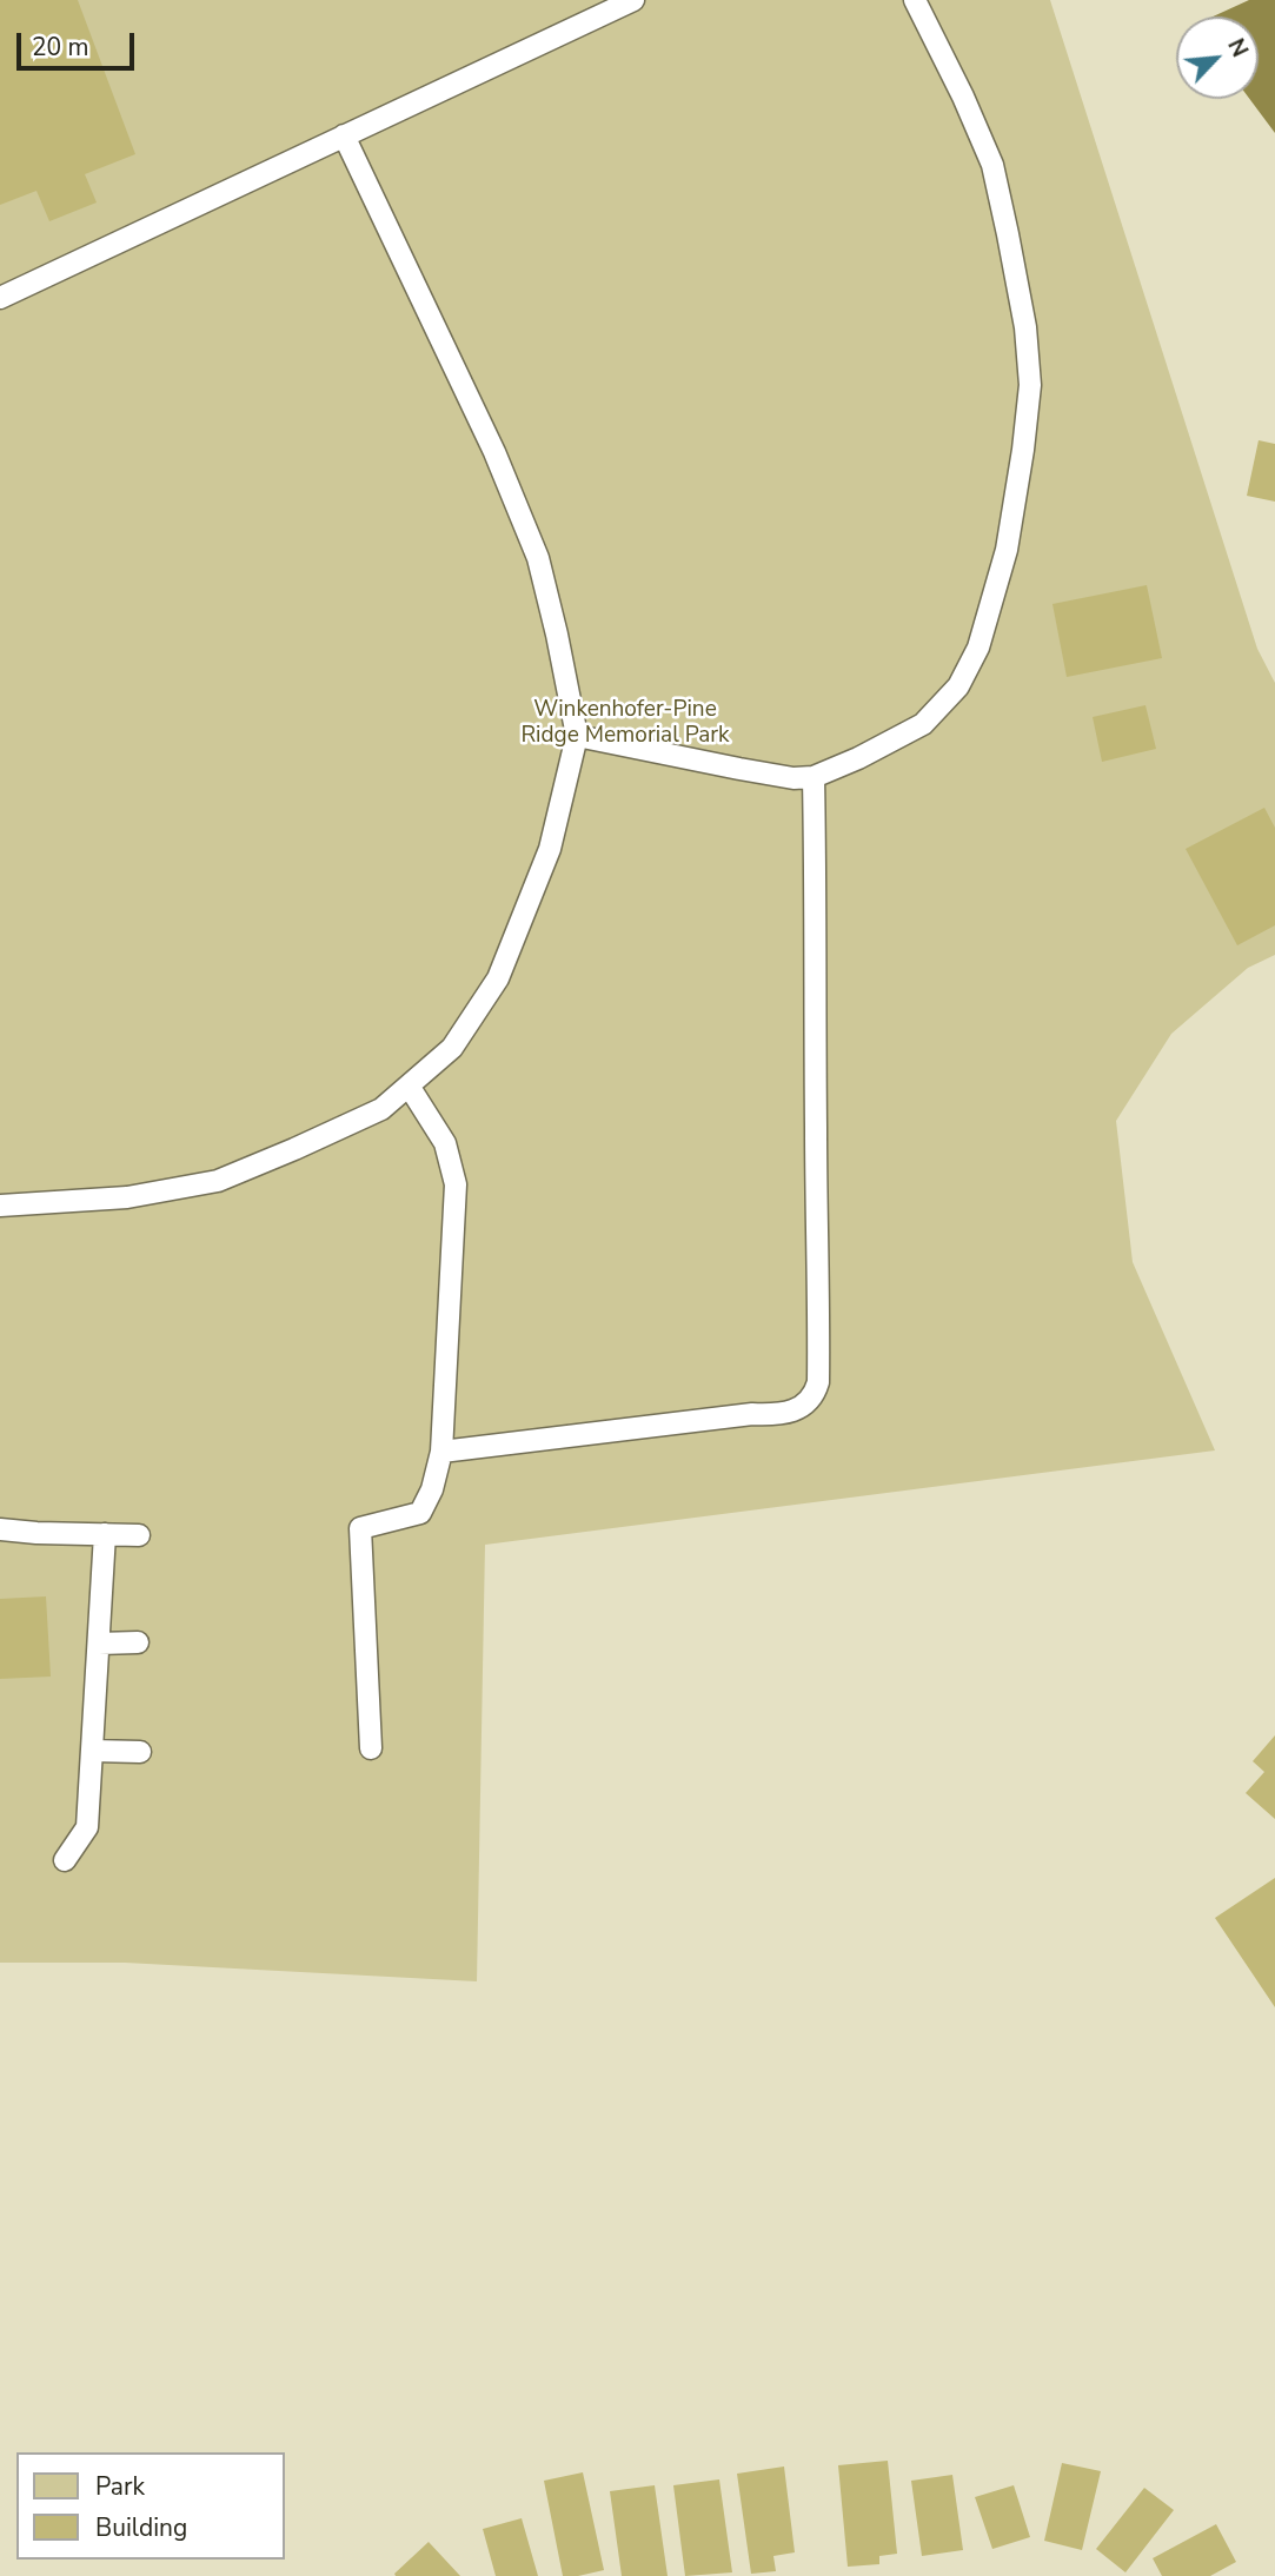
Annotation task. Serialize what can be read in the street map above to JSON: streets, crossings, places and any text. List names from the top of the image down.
{
  "parks": ["Winkenhofer-Pine Ridge Memorial Park"],
  "legend": ["Park", "Building"],
  "scale_bar": "20 m",
  "north": "top right"
}
